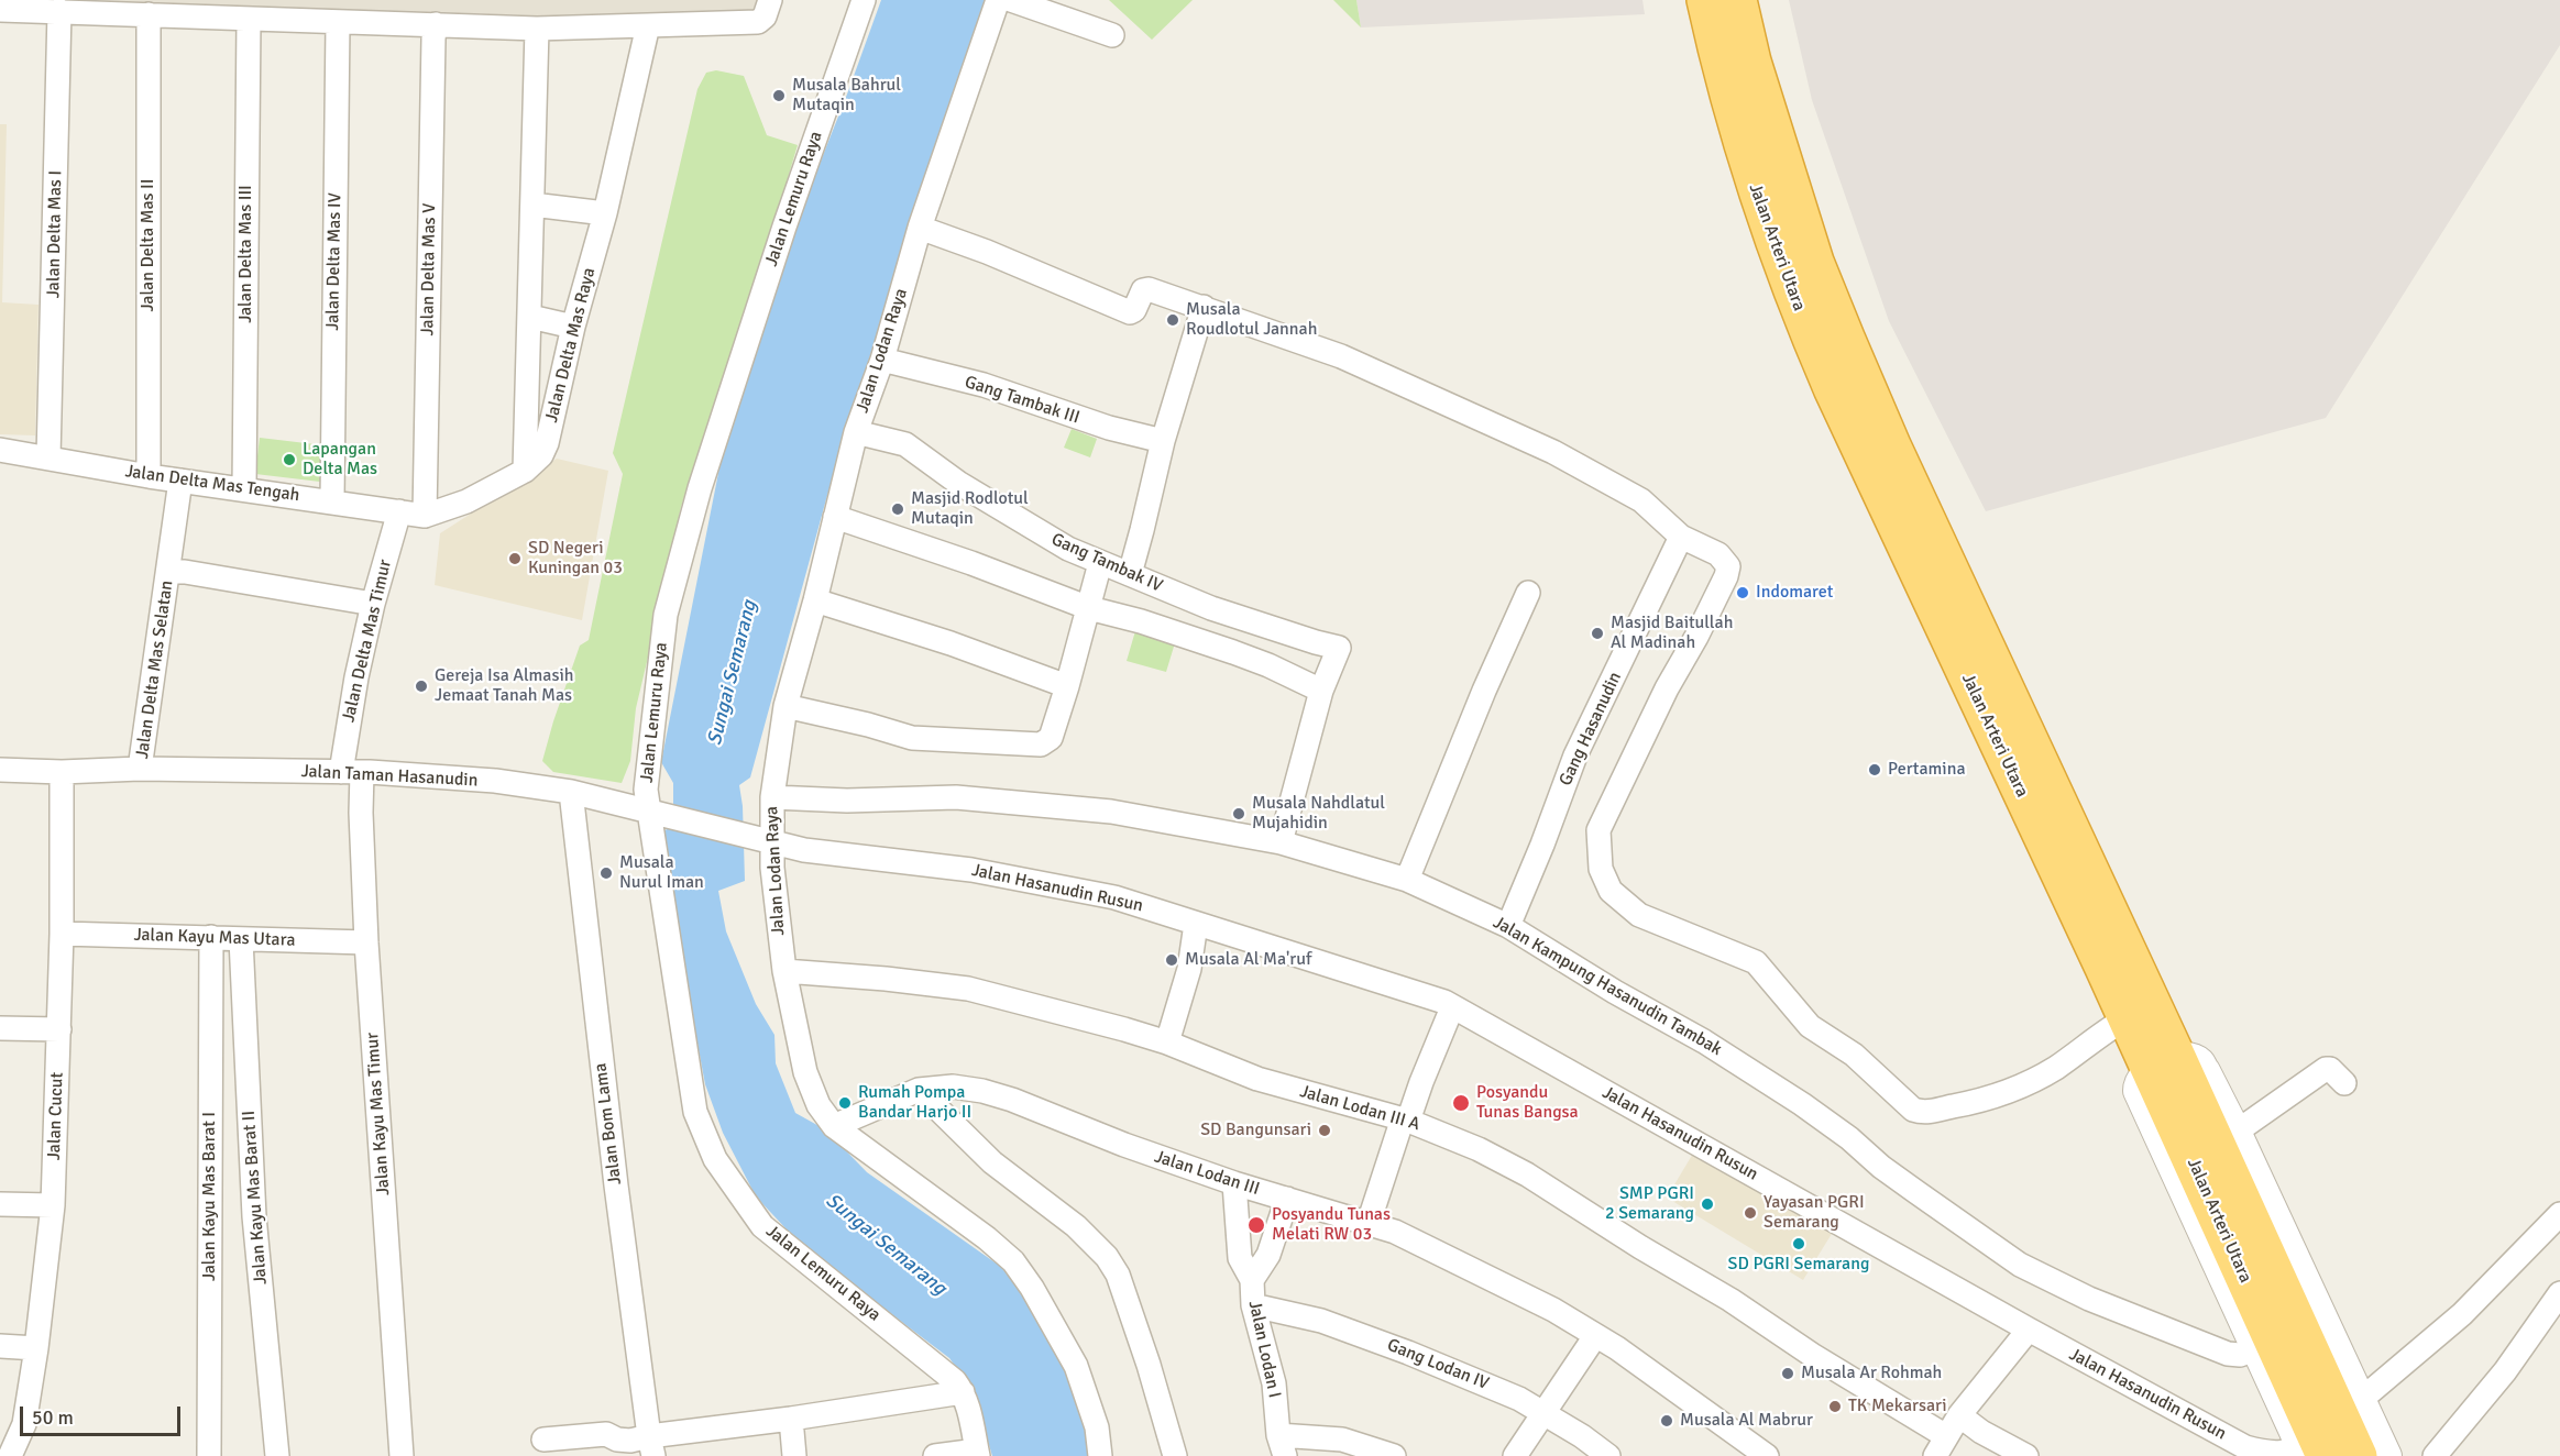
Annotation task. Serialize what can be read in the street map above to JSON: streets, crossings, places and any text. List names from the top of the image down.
{
  "streets": {
    "highway": ["Jalan Arteri Utara"],
    "street": [
      "Jalan Lemuru Raya",
      "Jalan Delta Mas I",
      "Jalan Delta Mas II",
      "Jalan Delta Mas III",
      "Jalan Delta Mas IV",
      "Jalan Delta Mas V",
      "Jalan Delta Mas Raya",
      "Jalan Lodan Raya",
      "Gang Tambak III",
      "Jalan Delta Mas Tengah",
      "Gang Tambak IV",
      "Jalan Delta Mas Timur",
      "Jalan Delta Mas Selatan",
      "Gang Hasanudin",
      "Jalan Taman Hasanudin",
      "Jalan Hasanudin Rusun",
      "Jalan Kayu Mas Utara",
      "Jalan Kampung Hasanudin Tambak",
      "Jalan Lodan III A",
      "Jalan Kayu Mas Timur",
      "Jalan Cucut",
      "Jalan Bom Lama",
      "Jalan Lodan III",
      "Jalan Kayu Mas Barat I",
      "Jalan Kayu Mas Barat II",
      "Jalan Lodan I",
      "Gang Lodan IV"
    ]
  },
  "crossings": [
    ["Jalan Lemuru Raya", "Jalan Taman Hasanudin"],
    ["Jalan Delta Mas I", "Jalan Delta Mas Tengah"],
    ["Jalan Delta Mas II", "Jalan Delta Mas Tengah"],
    ["Jalan Arteri Utara", "Jalan Hasanudin Rusun"],
    ["Jalan Delta Mas III", "Jalan Delta Mas Tengah"],
    ["Jalan Delta Mas IV", "Jalan Delta Mas Tengah"],
    ["Jalan Delta Mas V", "Jalan Delta Mas Raya"],
    ["Jalan Delta Mas V", "Jalan Delta Mas Tengah"],
    ["Jalan Delta Mas Raya", "Jalan Delta Mas Tengah"],
    ["Jalan Lodan Raya", "Gang Tambak III"],
    ["Jalan Lodan Raya", "Gang Tambak IV"],
    ["Jalan Lodan Raya", "Jalan Taman Hasanudin"],
    ["Jalan Lodan Raya", "Jalan Hasanudin Rusun"],
    ["Jalan Lodan Raya", "Jalan Kampung Hasanudin Tambak"],
    ["Jalan Lodan Raya", "Jalan Lodan III A"],
    ["Jalan Lodan Raya", "Jalan Lodan III"],
    ["Jalan Delta Mas Tengah", "Jalan Delta Mas Timur"],
    ["Jalan Delta Mas Tengah", "Jalan Delta Mas Selatan"],
    ["Jalan Delta Mas Timur", "Jalan Delta Mas Selatan"],
    ["Jalan Delta Mas Timur", "Jalan Taman Hasanudin"],
    ["Jalan Delta Mas Timur", "Jalan Kayu Mas Timur"],
    ["Jalan Delta Mas Selatan", "Jalan Taman Hasanudin"],
    ["Gang Hasanudin", "Jalan Kampung Hasanudin Tambak"],
    ["Jalan Taman Hasanudin", "Jalan Hasanudin Rusun"],
    ["Jalan Taman Hasanudin", "Jalan Kayu Mas Timur"],
    ["Jalan Taman Hasanudin", "Jalan Cucut"],
    ["Jalan Taman Hasanudin", "Jalan Bom Lama"],
    ["Jalan Kayu Mas Utara", "Jalan Kayu Mas Timur"],
    ["Jalan Kayu Mas Utara", "Jalan Cucut"],
    ["Jalan Kayu Mas Utara", "Jalan Kayu Mas Barat I"],
    ["Jalan Kayu Mas Utara", "Jalan Kayu Mas Barat II"],
    ["Jalan Lodan III", "Jalan Lodan I"],
    ["Jalan Lodan I", "Gang Lodan IV"]
  ],
  "water": ["Sungai Semarang"],
  "places": [
    "Musala Bahrul Mutaqin",
    "Musala Roudlotul Jannah",
    "Lapangan Delta Mas",
    "Masjid Rodlotul Mutaqin",
    "SD Negeri Kuningan 03",
    "Indomaret",
    "Masjid Baitullah Al Madinah",
    "Gereja Isa Almasih Jemaat Tanah Mas",
    "Pertamina",
    "Musala Nahdlatul Mujahidin",
    "Musala Nurul Iman",
    "Musala Al Ma'ruf",
    "Rumah Pompa Bandar Harjo II",
    "Posyandu Tunas Bangsa",
    "SD Bangunsari",
    "SMP PGRI 2 Semarang",
    "Yayasan PGRI Semarang",
    "Posyandu Tunas Melati RW 03",
    "SD PGRI Semarang",
    "Musala Ar Rohmah",
    "TK Mekarsari",
    "Musala Al Mabrur"
  ],
  "scale_bar": "50 m"
}
